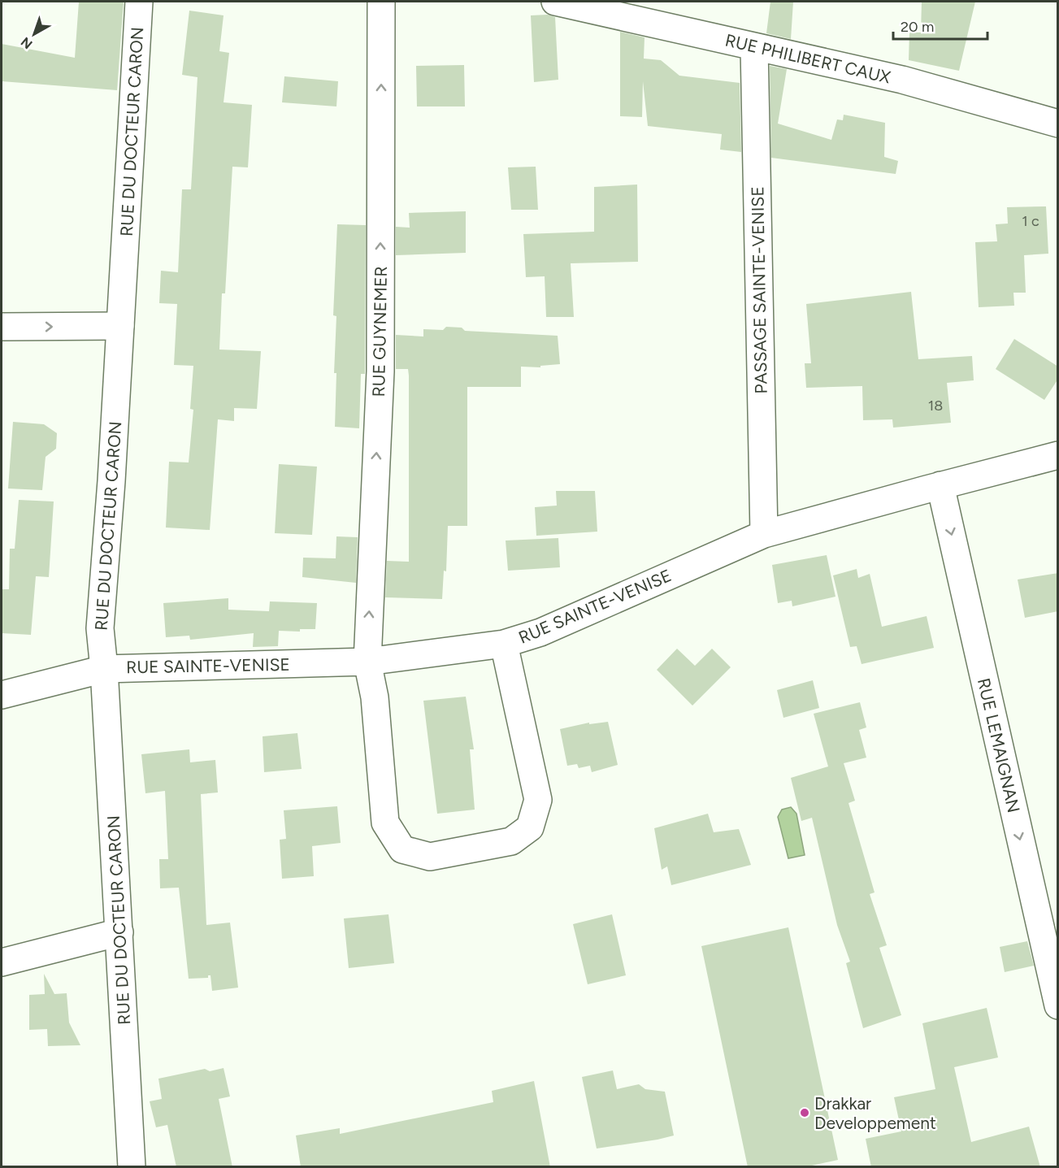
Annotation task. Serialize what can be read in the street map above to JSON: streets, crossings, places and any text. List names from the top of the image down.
{
  "streets": {
    "street": [
      "RUE PHILIBERT CAUX",
      "RUE DU DOCTEUR CARON",
      "PASSAGE SAINTE-VENISE",
      "RUE GUYNEMER",
      "RUE SAINTE-VENISE",
      "RUE LEMAIGNAN"
    ]
  },
  "crossings": [
    ["RUE PHILIBERT CAUX", "PASSAGE SAINTE-VENISE"],
    ["RUE DU DOCTEUR CARON", "RUE SAINTE-VENISE"],
    ["PASSAGE SAINTE-VENISE", "RUE SAINTE-VENISE"],
    ["RUE GUYNEMER", "RUE SAINTE-VENISE"],
    ["RUE SAINTE-VENISE", "RUE LEMAIGNAN"]
  ],
  "one_way": ["RUE GUYNEMER", "RUE LEMAIGNAN"],
  "places": ["Drakkar Developpement"],
  "house_numbers": ["1 c", "18"],
  "scale_bar": "20 m",
  "north": "bottom left"
}
